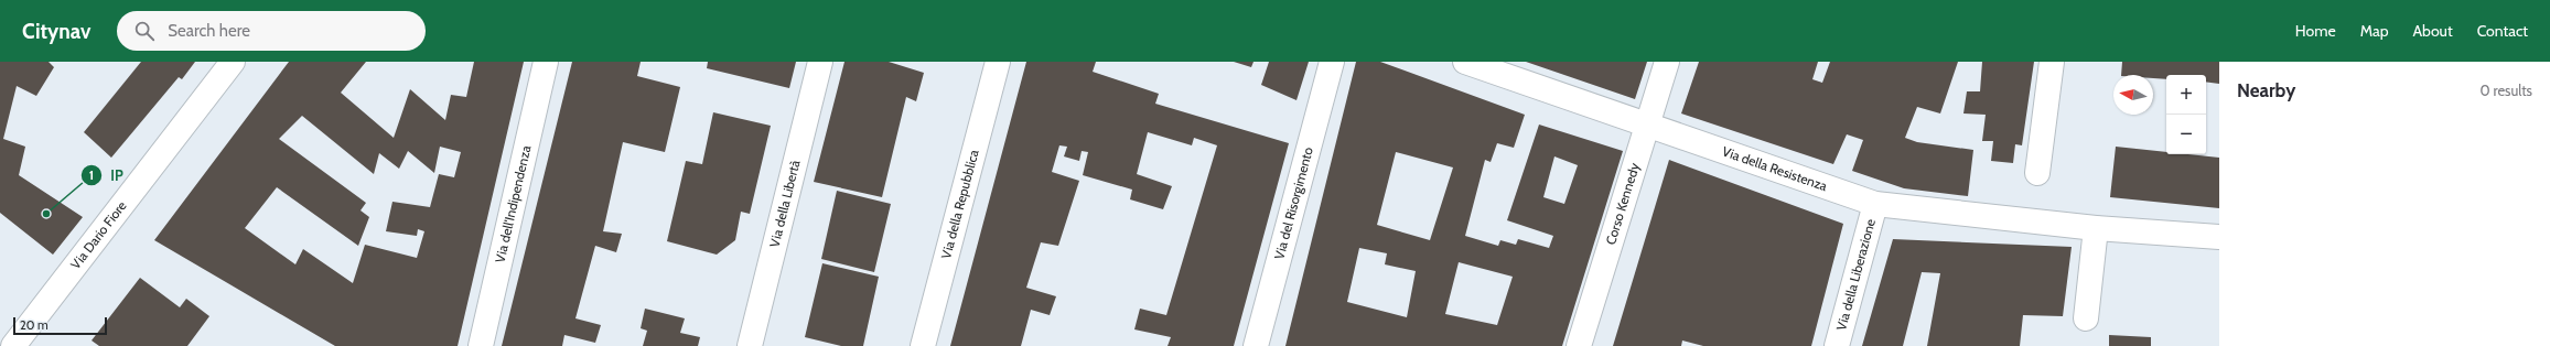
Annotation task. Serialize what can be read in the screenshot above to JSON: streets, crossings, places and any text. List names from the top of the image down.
{
  "streets": {
    "street": [
      "Via della Resistenza",
      "Via dell'Indipendenza",
      "Via della Libertà",
      "Via della Repubblica",
      "Via del Risorgimento",
      "Corso Kennedy",
      "Via Dario Fiore",
      "Via della Liberazione"
    ]
  },
  "crossings": [
    ["Via della Resistenza", "Corso Kennedy"],
    ["Via della Resistenza", "Via della Liberazione"]
  ],
  "places": ["IP"],
  "scale_bar": "20 m",
  "north": "left",
  "page": {
    "header": "Citynav",
    "search": "Search here",
    "nav": [
      "Home",
      "Map",
      "About",
      "Contact"
    ],
    "heading": ["Nearby", "0 results"],
    "map_buttons": ["+", "−"],
    "scale": "20 m"
  }
}
